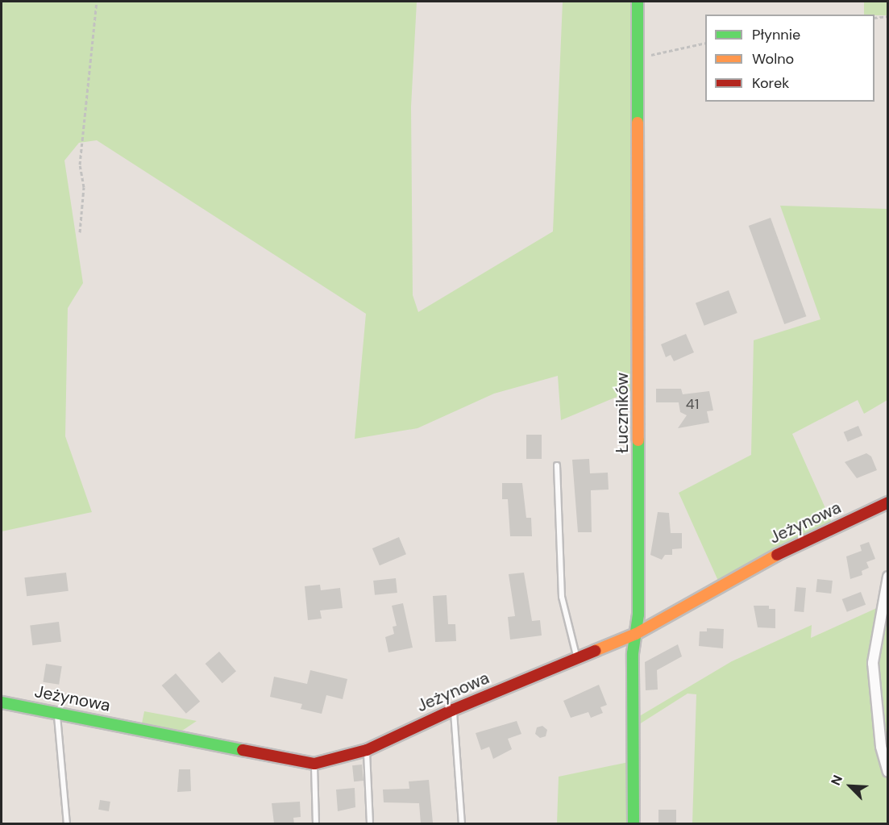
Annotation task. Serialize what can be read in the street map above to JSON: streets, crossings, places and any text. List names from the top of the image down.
{
  "streets": {
    "street": ["Łuczników", "Jeżynowa"]
  },
  "crossings": [
    ["Łuczników", "Jeżynowa"]
  ],
  "house_numbers": ["41"],
  "legend": ["Płynnie", "Wolno", "Korek"],
  "north": "top left"
}
